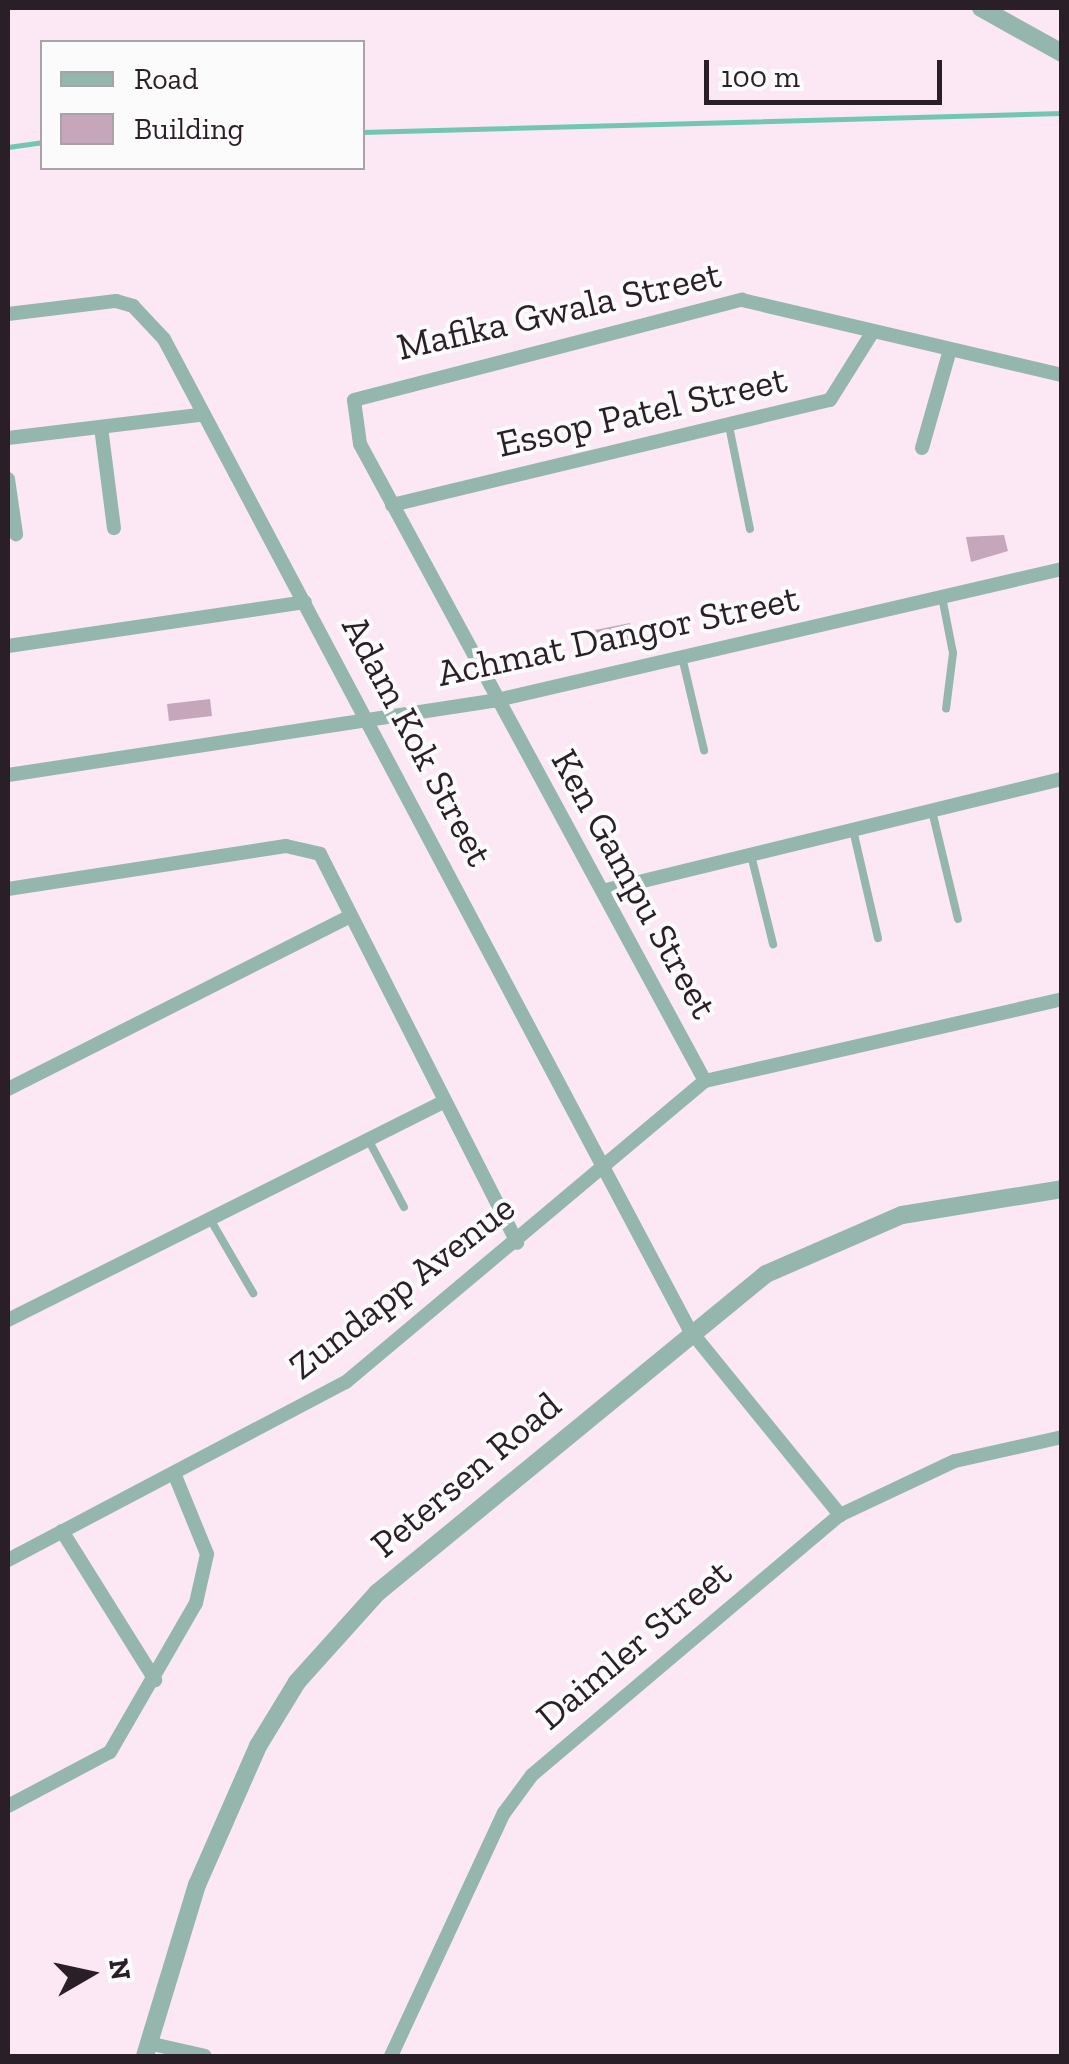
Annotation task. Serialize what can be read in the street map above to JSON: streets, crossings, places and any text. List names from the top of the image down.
{
  "streets": {
    "street": [
      "Mafika Gwala Street",
      "Essop Patel Street",
      "Achmat Dangor Street",
      "Adam Kok Street",
      "Ken Gampu Street",
      "Zundapp Avenue",
      "Petersen Road",
      "Daimler Street"
    ]
  },
  "crossings": [
    ["Mafika Gwala Street", "Essop Patel Street"],
    ["Mafika Gwala Street", "Ken Gampu Street"],
    ["Essop Patel Street", "Ken Gampu Street"],
    ["Achmat Dangor Street", "Adam Kok Street"],
    ["Achmat Dangor Street", "Ken Gampu Street"],
    ["Adam Kok Street", "Zundapp Avenue"],
    ["Adam Kok Street", "Petersen Road"],
    ["Adam Kok Street", "Daimler Street"],
    ["Ken Gampu Street", "Zundapp Avenue"]
  ],
  "legend": ["Road", "Building"],
  "scale_bar": "100 m",
  "north": "right"
}
